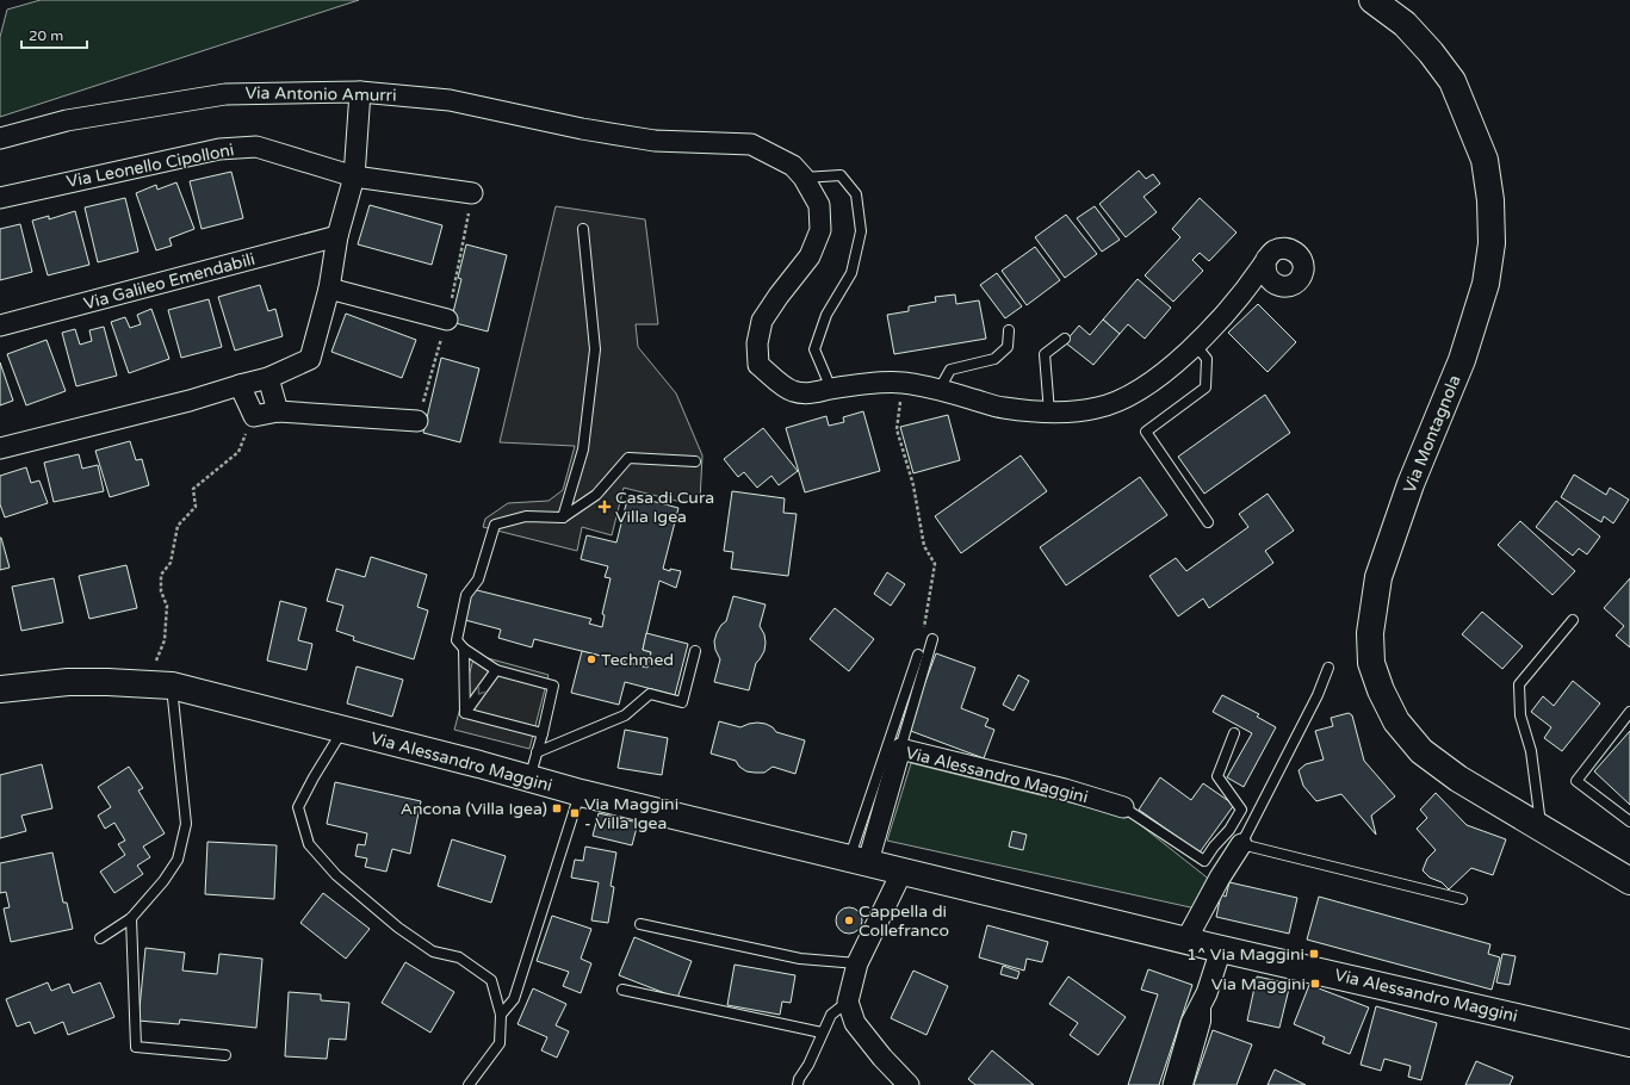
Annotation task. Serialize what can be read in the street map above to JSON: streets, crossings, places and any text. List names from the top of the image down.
{
  "streets": {
    "main road": ["Via Montagnola", "Via Alessandro Maggini"],
    "street": ["Via Antonio Amurri", "Via Leonello Cipolloni", "Via Galileo Emendabili"]
  },
  "places": {
    "health": ["Casa di Cura Villa Igea"],
    "other": ["Techmed", "Cappella di Collefranco"],
    "transit": [
      "Ancona (Villa Igea)",
      "Via Maggini - Villa Igea",
      "1^ Via Maggini",
      "Via Maggini"
    ]
  },
  "scale_bar": "20 m"
}
